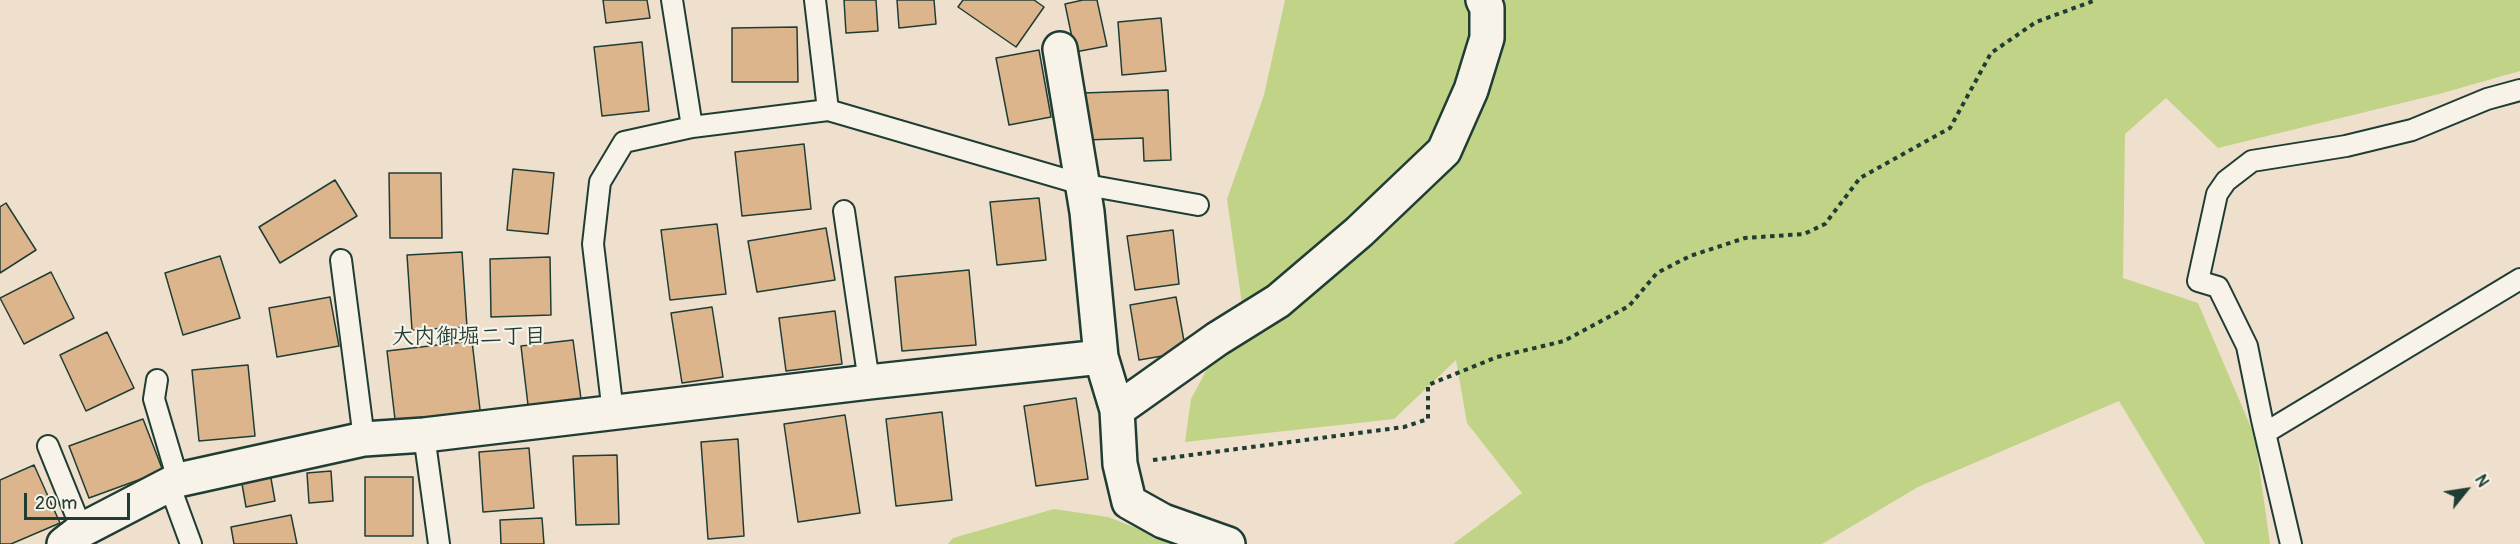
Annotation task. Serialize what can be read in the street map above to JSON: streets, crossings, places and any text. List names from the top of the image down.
{
  "districts": ["大内御堀二丁目"],
  "scale_bar": "20 m",
  "north": "top right"
}
